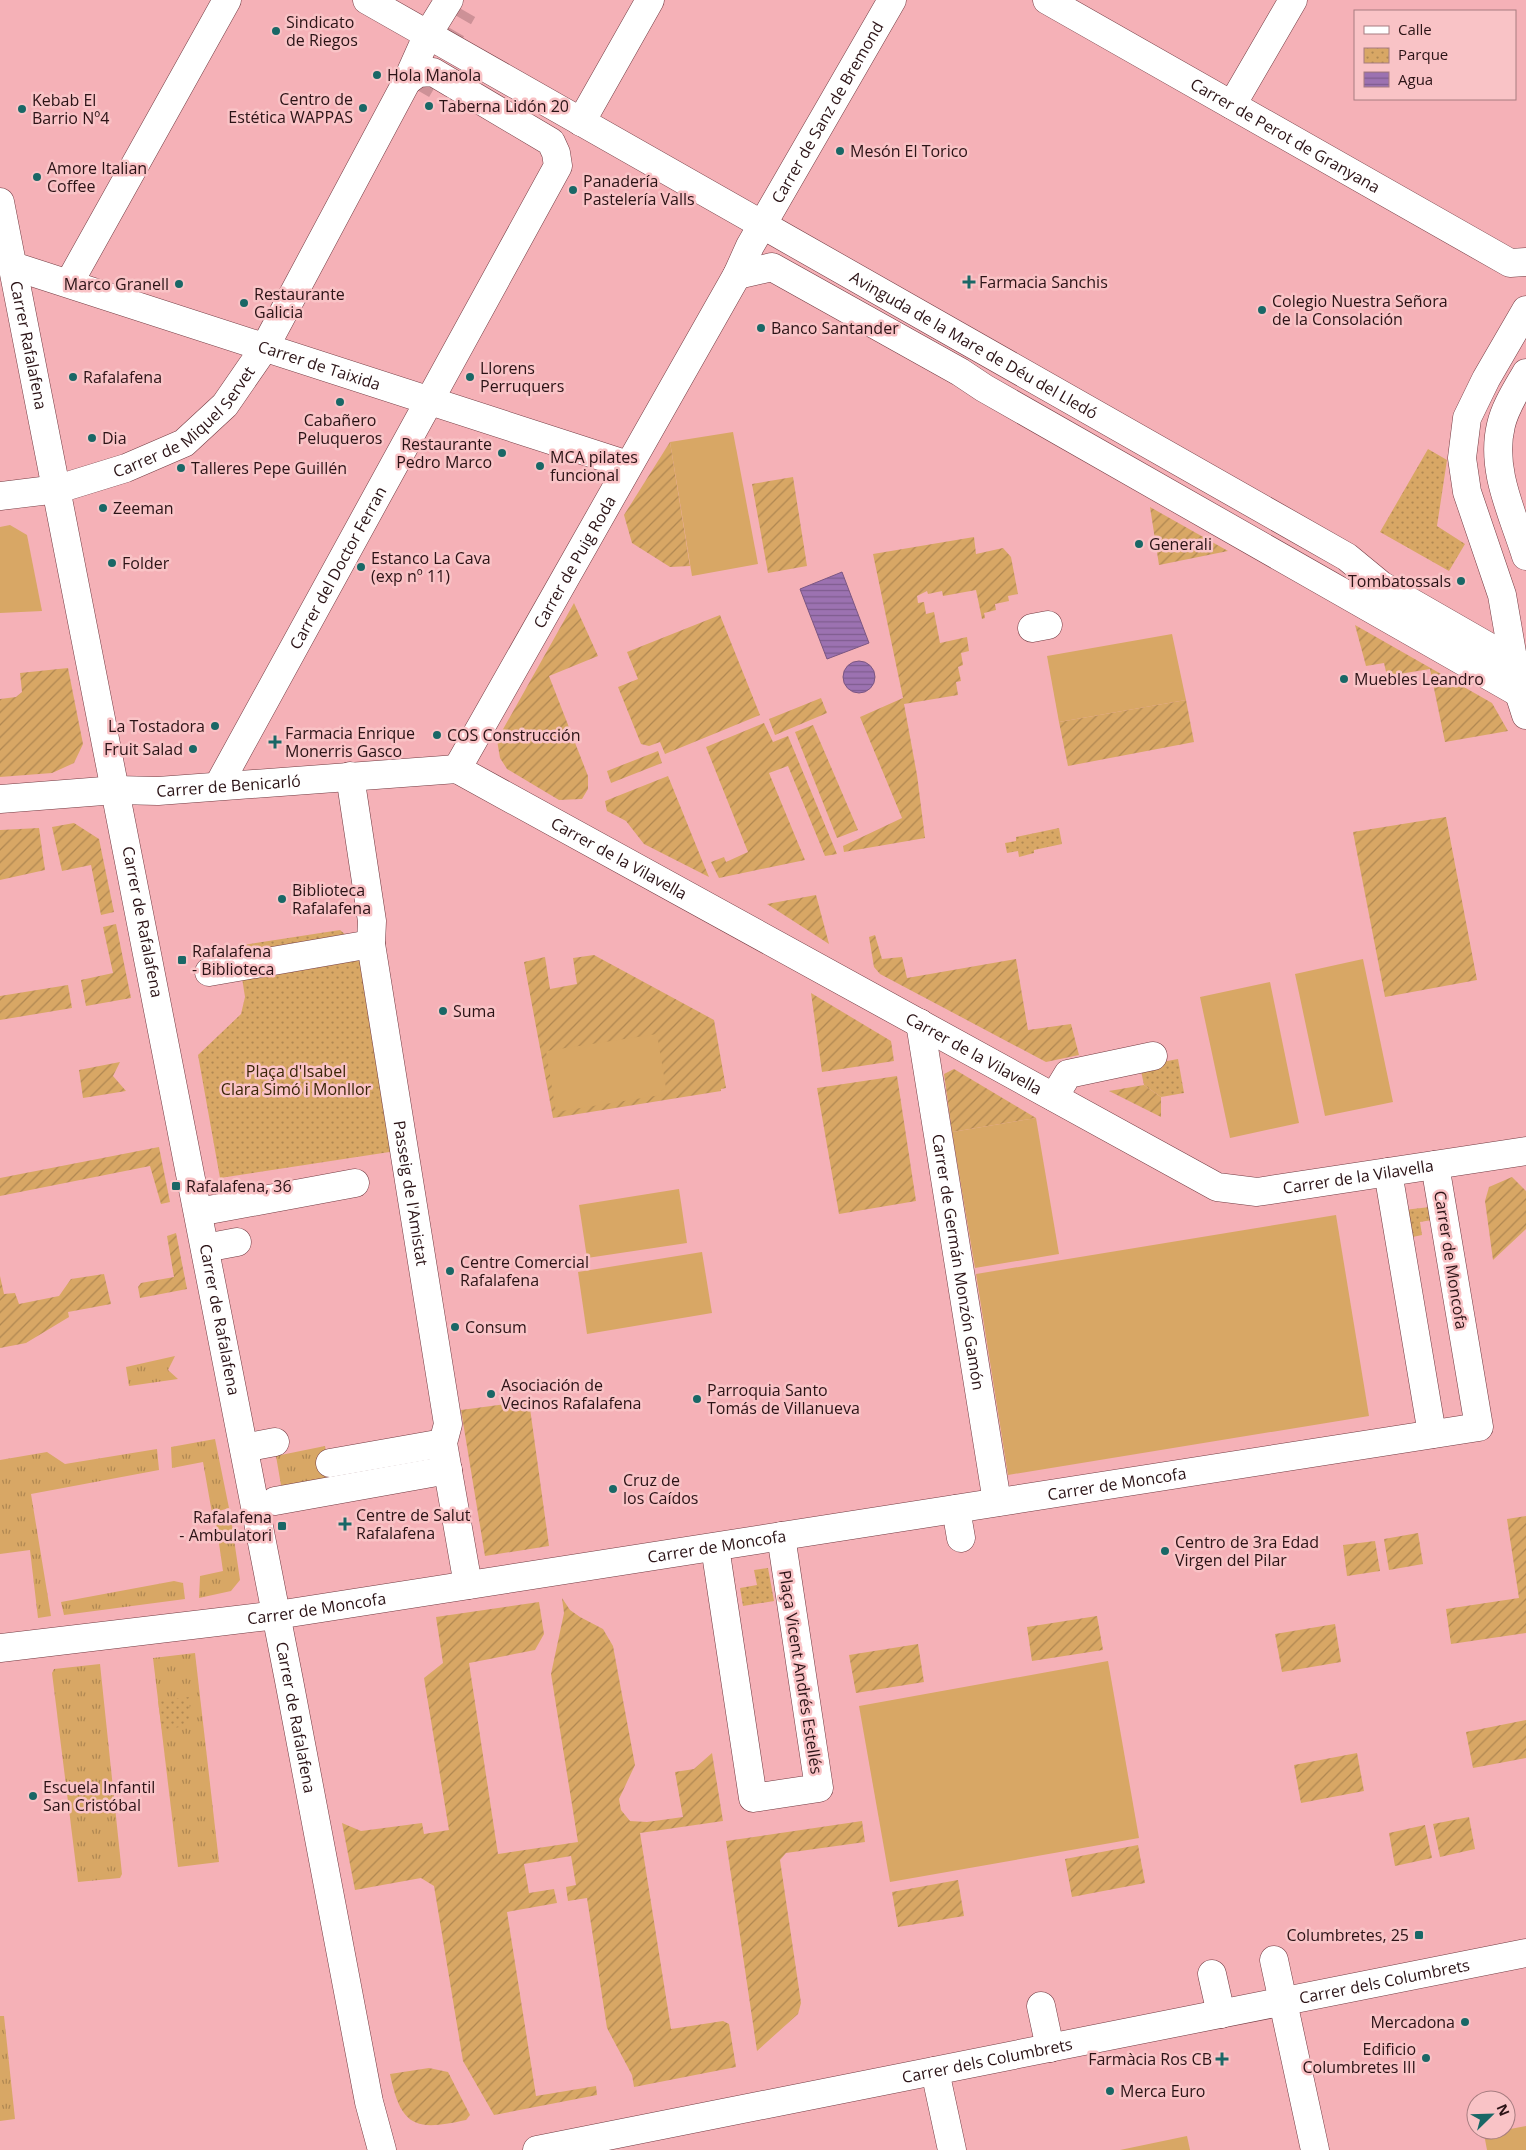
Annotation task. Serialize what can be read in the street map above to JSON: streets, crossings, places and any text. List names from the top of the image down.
{
  "streets": {
    "street": [
      "Carrer de Sanz de Bremond",
      "Carrer de Perot de Granyana",
      "Avinguda de la Mare de Déu del Lledó",
      "Carrer Rafalafena",
      "Carrer de Taixida",
      "Carrer de Miquel Servet",
      "Carrer de Puig Roda",
      "Carrer del Doctor Ferran",
      "Carrer de Benicarló",
      "Carrer de la Vilavella",
      "Carrer de Rafalafena",
      "Passeig de l'Amistat",
      "Carrer de Moncofa",
      "Carrer de Germán Monzón Gamón",
      "Plaça Vicent Andrés Estellés",
      "Carrer dels Columbrets"
    ]
  },
  "crossings": [
    ["Carrer de Sanz de Bremond", "Avinguda de la Mare de Déu del Lledó"],
    ["Carrer de Sanz de Bremond", "Carrer de Puig Roda"],
    ["Avinguda de la Mare de Déu del Lledó", "Carrer de Puig Roda"],
    ["Carrer Rafalafena", "Carrer de Taixida"],
    ["Carrer Rafalafena", "Carrer de Miquel Servet"],
    ["Carrer Rafalafena", "Carrer de Rafalafena"],
    ["Carrer de Taixida", "Carrer de Miquel Servet"],
    ["Carrer de Taixida", "Carrer de Puig Roda"],
    ["Carrer de Taixida", "Carrer del Doctor Ferran"],
    ["Carrer de Miquel Servet", "Carrer del Doctor Ferran"],
    ["Carrer de Miquel Servet", "Carrer de Rafalafena"],
    ["Carrer de Puig Roda", "Carrer de Benicarló"],
    ["Carrer de Puig Roda", "Carrer de la Vilavella"],
    ["Carrer del Doctor Ferran", "Carrer de Benicarló"],
    ["Carrer de Benicarló", "Carrer de la Vilavella"],
    ["Carrer de Benicarló", "Carrer de Rafalafena"],
    ["Carrer de Benicarló", "Passeig de l'Amistat"],
    ["Carrer de la Vilavella", "Carrer de Moncofa"],
    ["Carrer de la Vilavella", "Carrer de Germán Monzón Gamón"],
    ["Carrer de Rafalafena", "Carrer de Moncofa"],
    ["Carrer de Moncofa", "Carrer de Germán Monzón Gamón"],
    ["Carrer de Moncofa", "Plaça Vicent Andrés Estellés"]
  ],
  "parks": ["Plaça d'Isabel Clara Simó i Monllor"],
  "places": {
    "other": [
      "Sindicato de Riegos",
      "Hola Manola",
      "Taberna Lidón 20",
      "Centro de Estética WAPPAS",
      "Kebab El Barrio Nº4",
      "Mesón El Torico",
      "Amore Italian Coffee",
      "Panadería Pastelería Valls",
      "Marco Granell",
      "Restaurante Galicia",
      "Colegio Nuestra Señora de la Consolación",
      "Banco Santander",
      "Rafalafena",
      "Llorens Perruquers",
      "Cabañero Peluqueros",
      "Dia",
      "Restaurante Pedro Marco",
      "MCA pilates funcional",
      "Talleres Pepe Guillén",
      "Zeeman",
      "Generali",
      "Folder",
      "Estanco La Cava (exp nº 11)",
      "Tombatossals",
      "Muebles Leandro",
      "La Tostadora",
      "COS Construcción",
      "Fruit Salad",
      "Biblioteca Rafalafena",
      "Suma",
      "Centre Comercial Rafalafena",
      "Consum",
      "Asociación de Vecinos Rafalafena",
      "Parroquia Santo Tomás de Villanueva",
      "Cruz de los Caídos",
      "Centro de 3ra Edad Virgen del Pilar",
      "Escuela Infantil San Cristóbal",
      "Mercadona",
      "Edificio Columbretes III",
      "Merca Euro"
    ],
    "health": [
      "Farmacia Sanchis",
      "Farmacia Enrique Monerris Gasco",
      "Centre de Salut Rafalafena",
      "Farmàcia Ros CB"
    ],
    "transit": [
      "Rafalafena - Biblioteca",
      "Rafalafena, 36",
      "Rafalafena - Ambulatori",
      "Columbretes, 25"
    ]
  },
  "legend": ["Calle", "Parque", "Agua"],
  "north": "top right"
}
